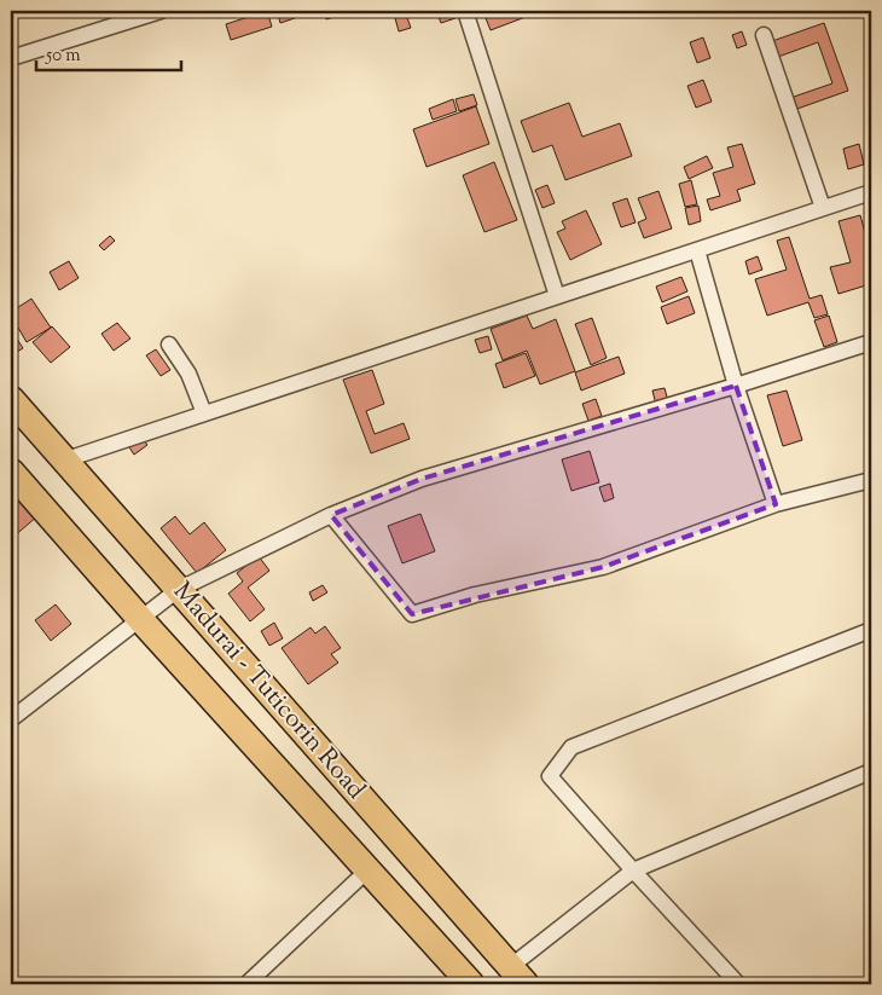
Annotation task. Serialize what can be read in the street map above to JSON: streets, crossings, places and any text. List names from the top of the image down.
{
  "streets": {
    "main road": ["Madurai - Tuticorin Road"]
  },
  "scale_bar": "50 m"
}
